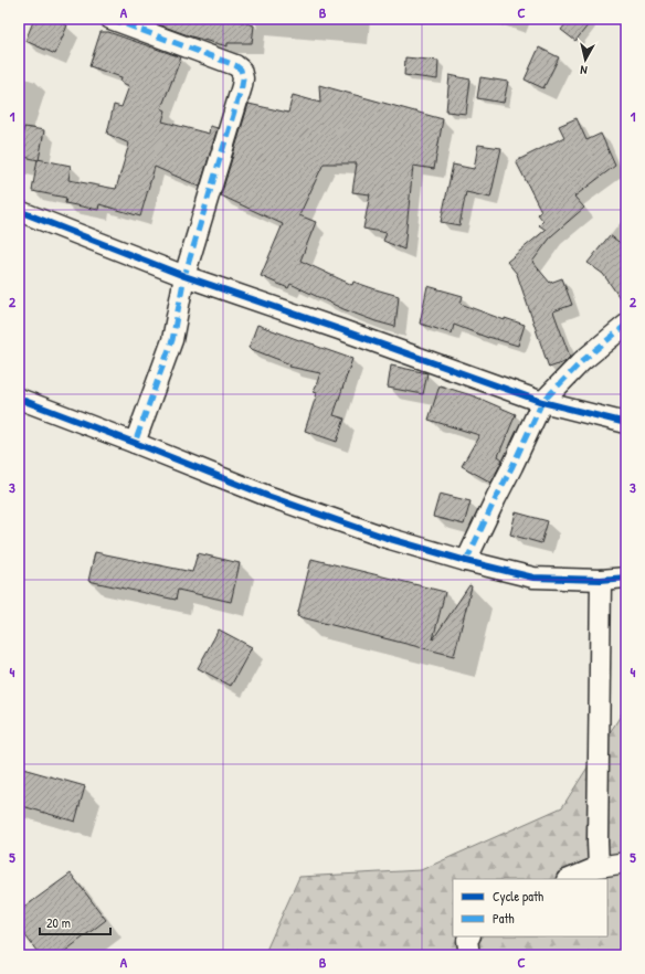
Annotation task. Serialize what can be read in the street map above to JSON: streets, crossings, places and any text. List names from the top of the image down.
{
  "legend": ["Cycle path", "Path"],
  "scale_bar": "20 m",
  "north": "bottom",
  "grid": {
    "columns": ["A", "B", "C"],
    "rows": [
      "1",
      "2",
      "3",
      "4",
      "5"
    ]
  }
}
